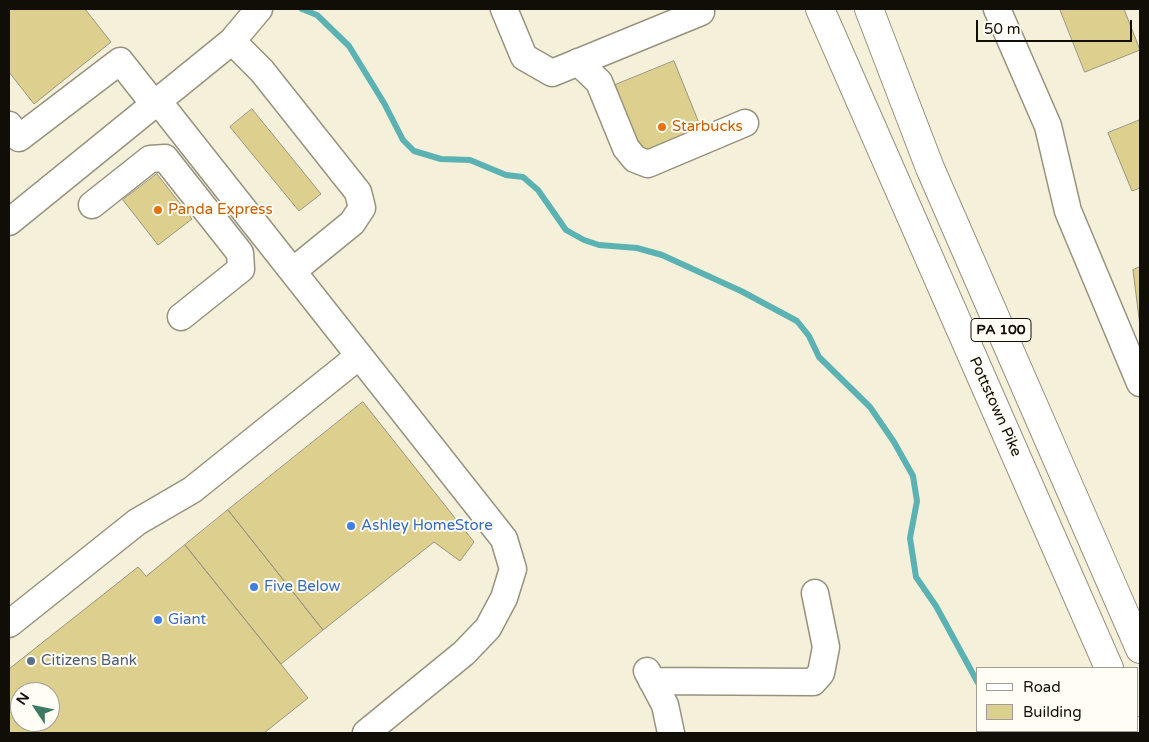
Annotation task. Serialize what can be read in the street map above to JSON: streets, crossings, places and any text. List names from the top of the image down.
{
  "streets": {
    "highway": ["PA 100", "Pottstown Pike"]
  },
  "places": [
    "Starbucks",
    "Panda Express",
    "Ashley HomeStore",
    "Five Below",
    "Giant",
    "Citizens Bank"
  ],
  "legend": ["Road", "Building"],
  "scale_bar": "50 m",
  "north": "top left"
}
